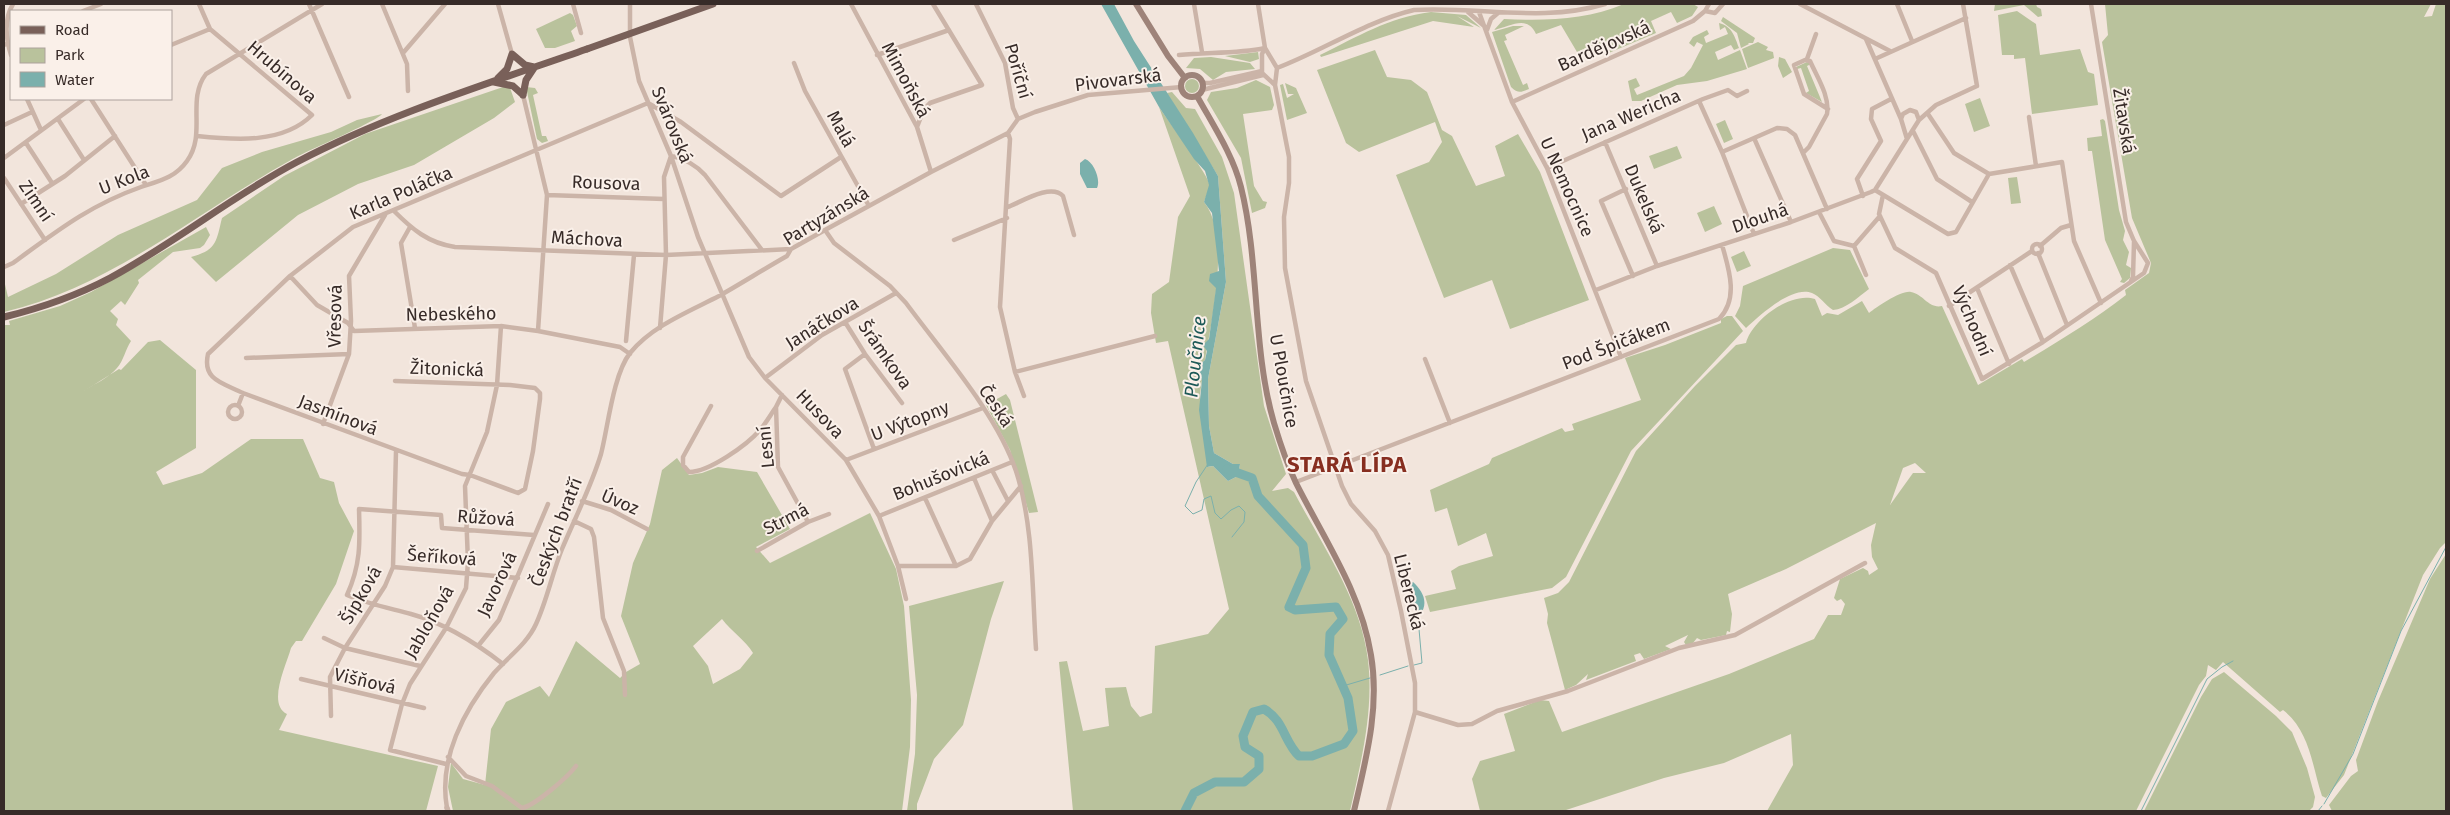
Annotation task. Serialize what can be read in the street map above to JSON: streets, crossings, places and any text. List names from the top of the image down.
{
  "streets": {
    "main road": ["U Ploučnice"],
    "street": [
      "Bardějovská",
      "Poříční",
      "Hrubínova",
      "Mimoňská",
      "Pivovarská",
      "Jana Wericha",
      "Žitavská",
      "Svárovská",
      "Malá",
      "U Kola",
      "Rousova",
      "U Nemocnice",
      "Karla Poláčka",
      "Dukelská",
      "Zimní",
      "Partyzánská",
      "Dlouhá",
      "Máchova",
      "Nebeského",
      "Vřesová",
      "Východní",
      "Janáčkova",
      "Pod Špičákem",
      "Šrámkova",
      "Žitonická",
      "Česká",
      "Husova",
      "Jasmínová",
      "U Výtopny",
      "Lesní",
      "Bohušovická",
      "Úvoz",
      "Růžová",
      "Strmá",
      "Českých bratří",
      "Šeříková",
      "Javorová",
      "Liberecká",
      "Šípková",
      "Jabloňová",
      "Višňová"
    ]
  },
  "crossings": [
    ["Bardějovská", "U Nemocnice"],
    ["Poříční", "Pivovarská"],
    ["Hrubínova", "U Kola"],
    ["Mimoňská", "Partyzánská"],
    ["Pivovarská", "U Ploučnice"],
    ["Jana Wericha", "U Nemocnice"],
    ["Jana Wericha", "Dukelská"],
    ["Žitavská", "Východní"],
    ["Svárovská", "Karla Poláčka"],
    ["Svárovská", "Máchova"],
    ["Svárovská", "Husova"],
    ["Malá", "Partyzánská"],
    ["U Kola", "Zimní"],
    ["U Nemocnice", "Dlouhá"],
    ["U Nemocnice", "Pod Špičákem"],
    ["Karla Poláčka", "Máchova"],
    ["Karla Poláčka", "Nebeského"],
    ["Karla Poláčka", "Vřesová"],
    ["Karla Poláčka", "Jasmínová"],
    ["Dukelská", "Dlouhá"],
    ["Partyzánská", "Máchova"],
    ["Partyzánská", "Česká"],
    ["Partyzánská", "Husova"],
    ["Partyzánská", "Českých bratří"],
    ["Dlouhá", "Pod Špičákem"],
    ["Máchova", "Husova"],
    ["Nebeského", "Vřesová"],
    ["Nebeského", "Českých bratří"],
    ["Nebeského", "Jabloňová"],
    ["Vřesová", "Jasmínová"],
    ["Janáčkova", "Šrámkova"],
    ["Janáčkova", "Česká"],
    ["Janáčkova", "Husova"],
    ["Pod Špičákem", "U Ploučnice"],
    ["Pod Špičákem", "Liberecká"],
    ["Žitonická", "Jasmínová"],
    ["Žitonická", "Jabloňová"],
    ["Česká", "U Výtopny"],
    ["Česká", "Bohušovická"],
    ["Husova", "U Výtopny"],
    ["Husova", "Lesní"],
    ["Husova", "Bohušovická"],
    ["Jasmínová", "Šípková"],
    ["Jasmínová", "Jabloňová"],
    ["Lesní", "Strmá"],
    ["Úvoz", "Českých bratří"],
    ["Růžová", "Javorová"],
    ["Růžová", "Šípková"],
    ["Růžová", "Jabloňová"],
    ["Českých bratří", "Jabloňová"],
    ["Šeříková", "Javorová"],
    ["Šeříková", "Šípková"],
    ["Šeříková", "Jabloňová"],
    ["Šípková", "Višňová"],
    ["Jabloňová", "Višňová"]
  ],
  "districts": ["STARÁ LÍPA"],
  "water": ["Ploučnice"],
  "legend": ["Road", "Park", "Water"]
}
